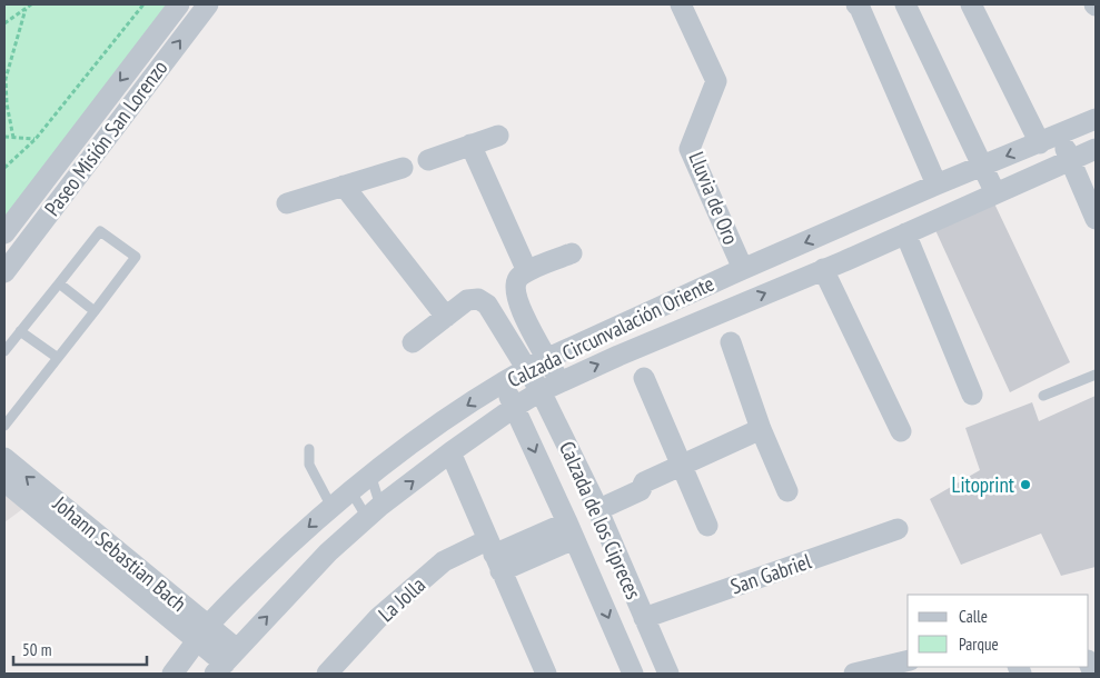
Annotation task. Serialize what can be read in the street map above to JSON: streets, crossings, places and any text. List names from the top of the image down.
{
  "streets": {
    "street": [
      "Paseo Misión San Lorenzo",
      "Lluvia de Oro",
      "Calzada Circunvalación Oriente",
      "Calzada de los Cipreces",
      "Johann Sebastian Bach",
      "San Gabriel",
      "La Jolla"
    ]
  },
  "crossings": [
    ["Lluvia de Oro", "Calzada Circunvalación Oriente"],
    ["Calzada Circunvalación Oriente", "Calzada de los Cipreces"],
    ["Calzada Circunvalación Oriente", "Johann Sebastian Bach"],
    ["Calzada de los Cipreces", "San Gabriel"],
    ["Calzada de los Cipreces", "La Jolla"]
  ],
  "places": ["Litoprint"],
  "legend": ["Calle", "Parque"],
  "scale_bar": "50 m"
}
